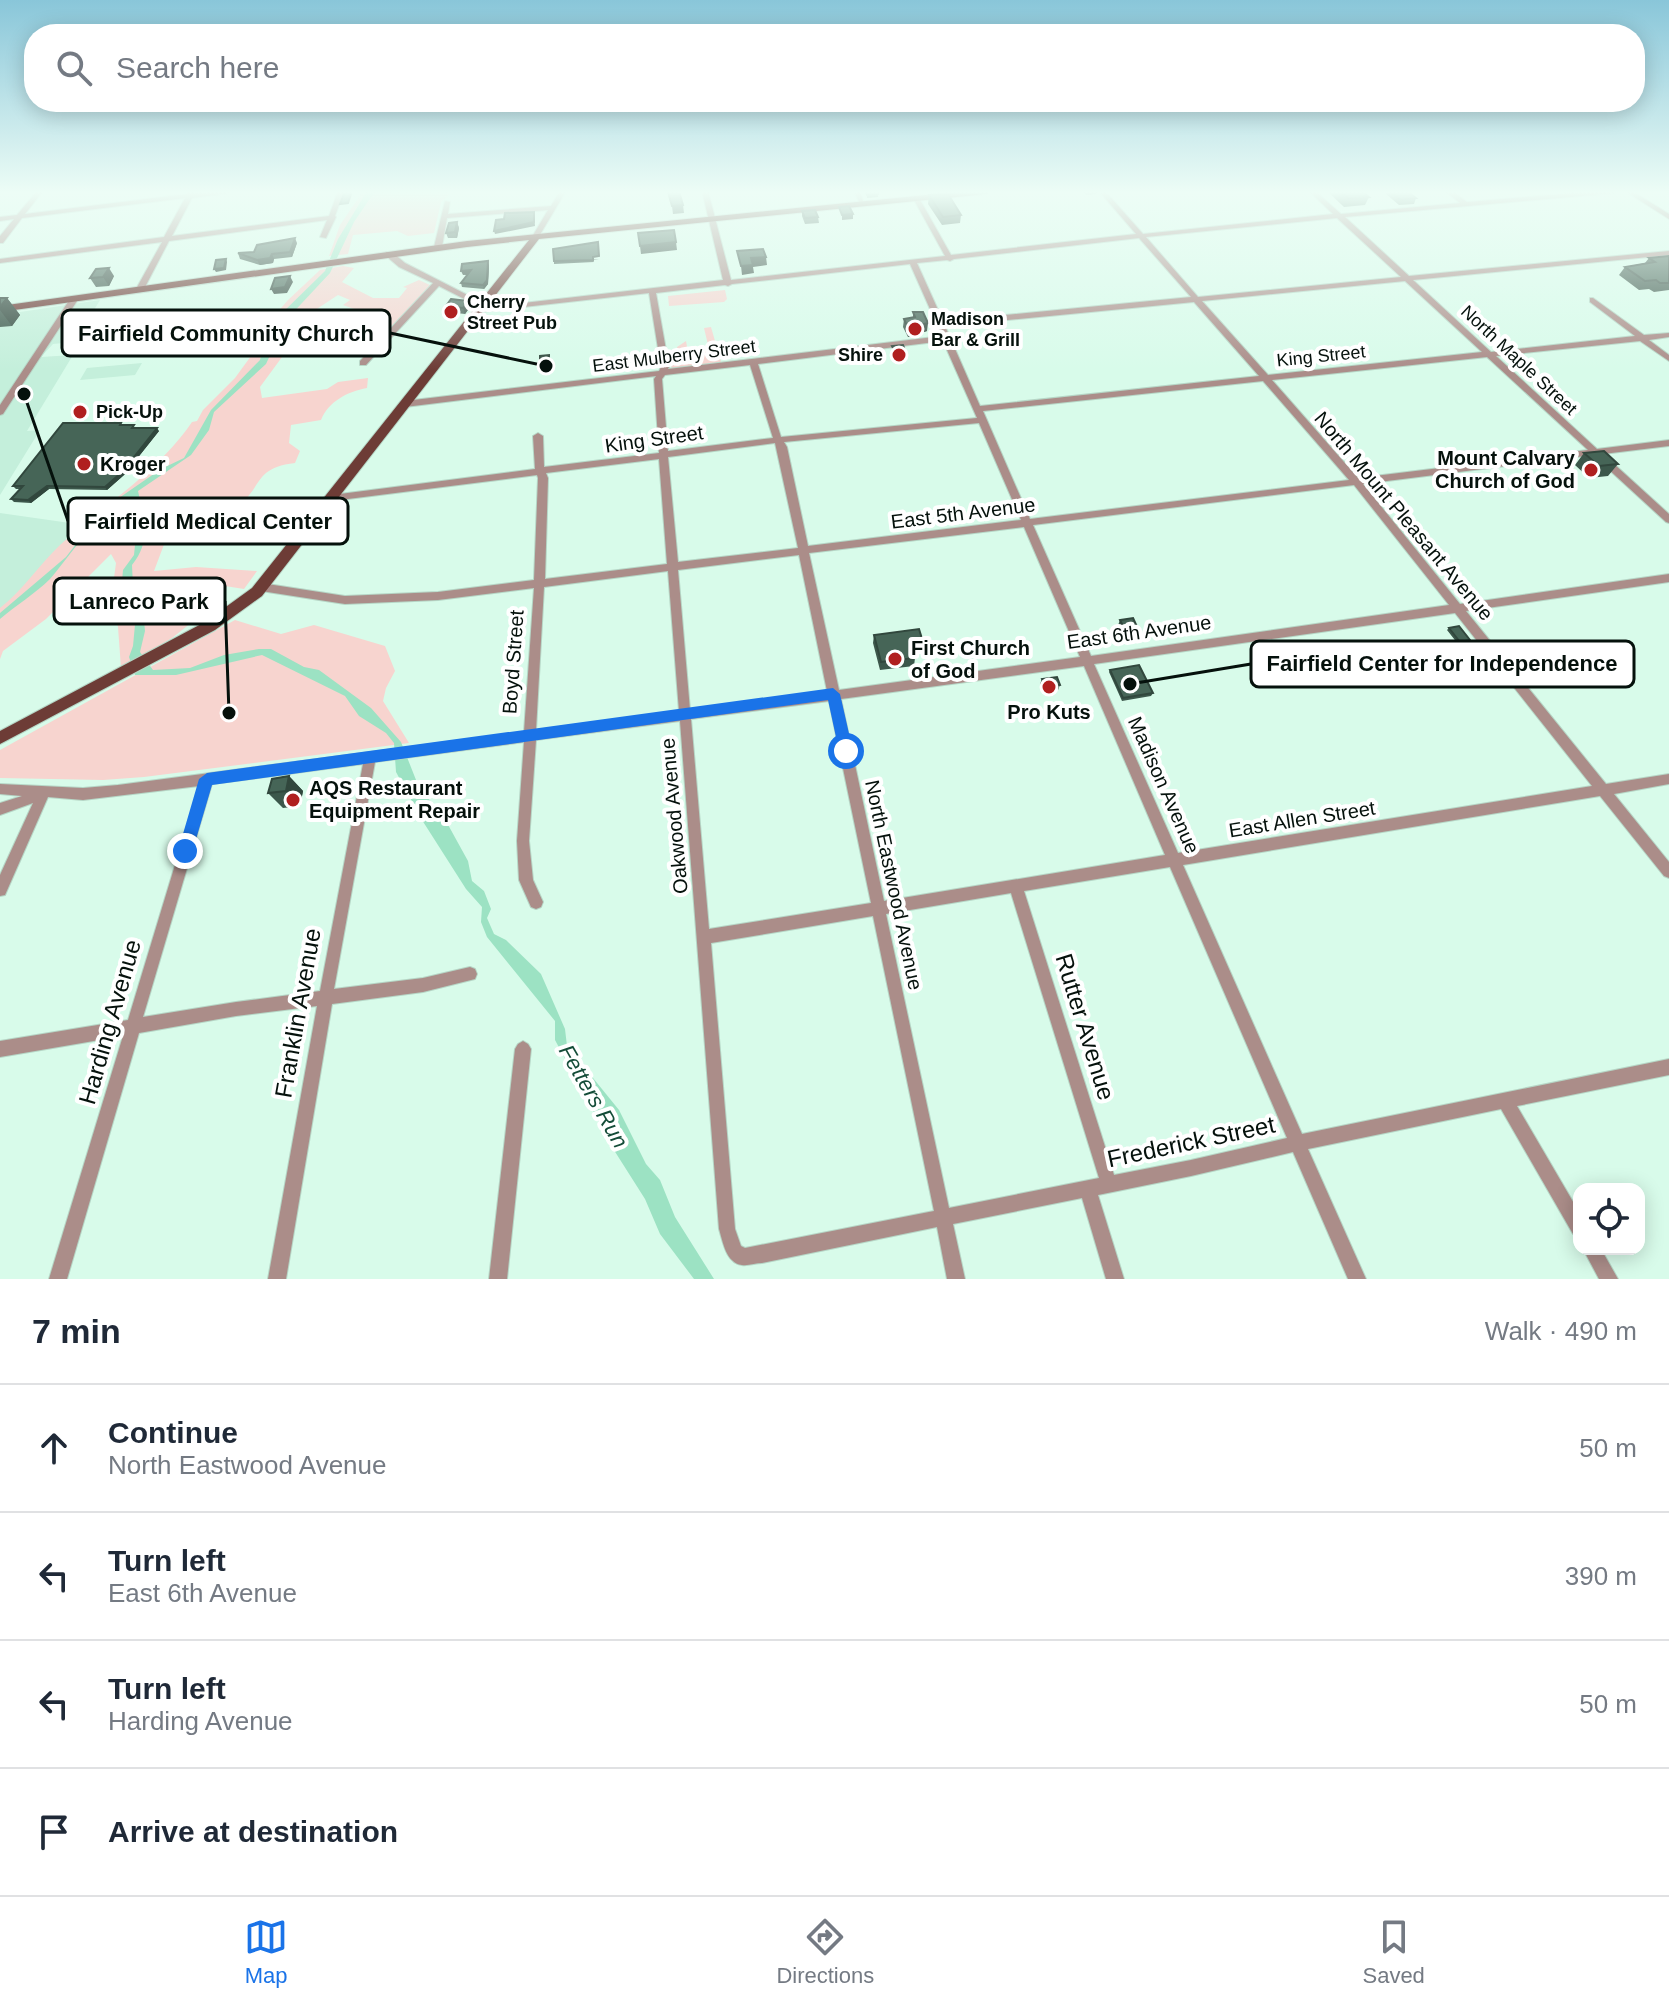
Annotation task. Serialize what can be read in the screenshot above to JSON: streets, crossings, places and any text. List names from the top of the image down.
{
  "streets": {
    "street": [
      "East Mulberry Street",
      "King Street",
      "North Maple Street",
      "East 5th Avenue",
      "North Mount Pleasant Avenue",
      "East 6th Avenue",
      "Boyd Street",
      "Madison Avenue",
      "Oakwood Avenue",
      "East Allen Street",
      "North Eastwood Avenue",
      "Franklin Avenue",
      "Harding Avenue",
      "Rutter Avenue",
      "Frederick Street"
    ]
  },
  "crossings": [
    ["East Mulberry Street", "Madison Avenue"],
    ["East Mulberry Street", "Oakwood Avenue"],
    ["East Mulberry Street", "North Eastwood Avenue"],
    ["King Street", "North Maple Street"],
    ["King Street", "North Mount Pleasant Avenue"],
    ["King Street", "Boyd Street"],
    ["King Street", "Madison Avenue"],
    ["King Street", "Oakwood Avenue"],
    ["King Street", "North Eastwood Avenue"],
    ["North Maple Street", "East 5th Avenue"],
    ["East 5th Avenue", "North Mount Pleasant Avenue"],
    ["East 5th Avenue", "Boyd Street"],
    ["East 5th Avenue", "Madison Avenue"],
    ["East 5th Avenue", "Oakwood Avenue"],
    ["East 5th Avenue", "North Eastwood Avenue"],
    ["North Mount Pleasant Avenue", "East 6th Avenue"],
    ["North Mount Pleasant Avenue", "East Allen Street"],
    ["East 6th Avenue", "Boyd Street"],
    ["East 6th Avenue", "Madison Avenue"],
    ["East 6th Avenue", "Oakwood Avenue"],
    ["East 6th Avenue", "North Eastwood Avenue"],
    ["East 6th Avenue", "Franklin Avenue"],
    ["East 6th Avenue", "Harding Avenue"],
    ["Madison Avenue", "East Allen Street"],
    ["Madison Avenue", "Frederick Street"],
    ["Oakwood Avenue", "East Allen Street"],
    ["Oakwood Avenue", "Frederick Street"],
    ["East Allen Street", "North Eastwood Avenue"],
    ["East Allen Street", "Rutter Avenue"],
    ["North Eastwood Avenue", "Frederick Street"],
    ["Rutter Avenue", "Frederick Street"]
  ],
  "water": ["Fetters Run"],
  "places": [
    "Cherry Street Pub",
    "Madison Bar & Grill",
    "Shire",
    "Fairfield Community Church",
    "Fairfield Medical Center",
    "Pick-Up",
    "Kroger",
    "Mount Calvary Church of God",
    "First Church of God",
    "Fairfield Center for Independence",
    "Pro Kuts",
    "Lanreco Park",
    "AQS Restaurant Equipment Repair"
  ],
  "page": {
    "search": "Search here",
    "heading": ["7 min", "Walk · 490 m"],
    "list": [
      ["Continue", "North Eastwood Avenue", "50 m"],
      ["Turn left", "East 6th Avenue", "390 m"],
      ["Turn left", "Harding Avenue", "50 m"],
      "Arrive at destination"
    ],
    "nav": ["Map", "Directions", "Saved"]
  }
}
